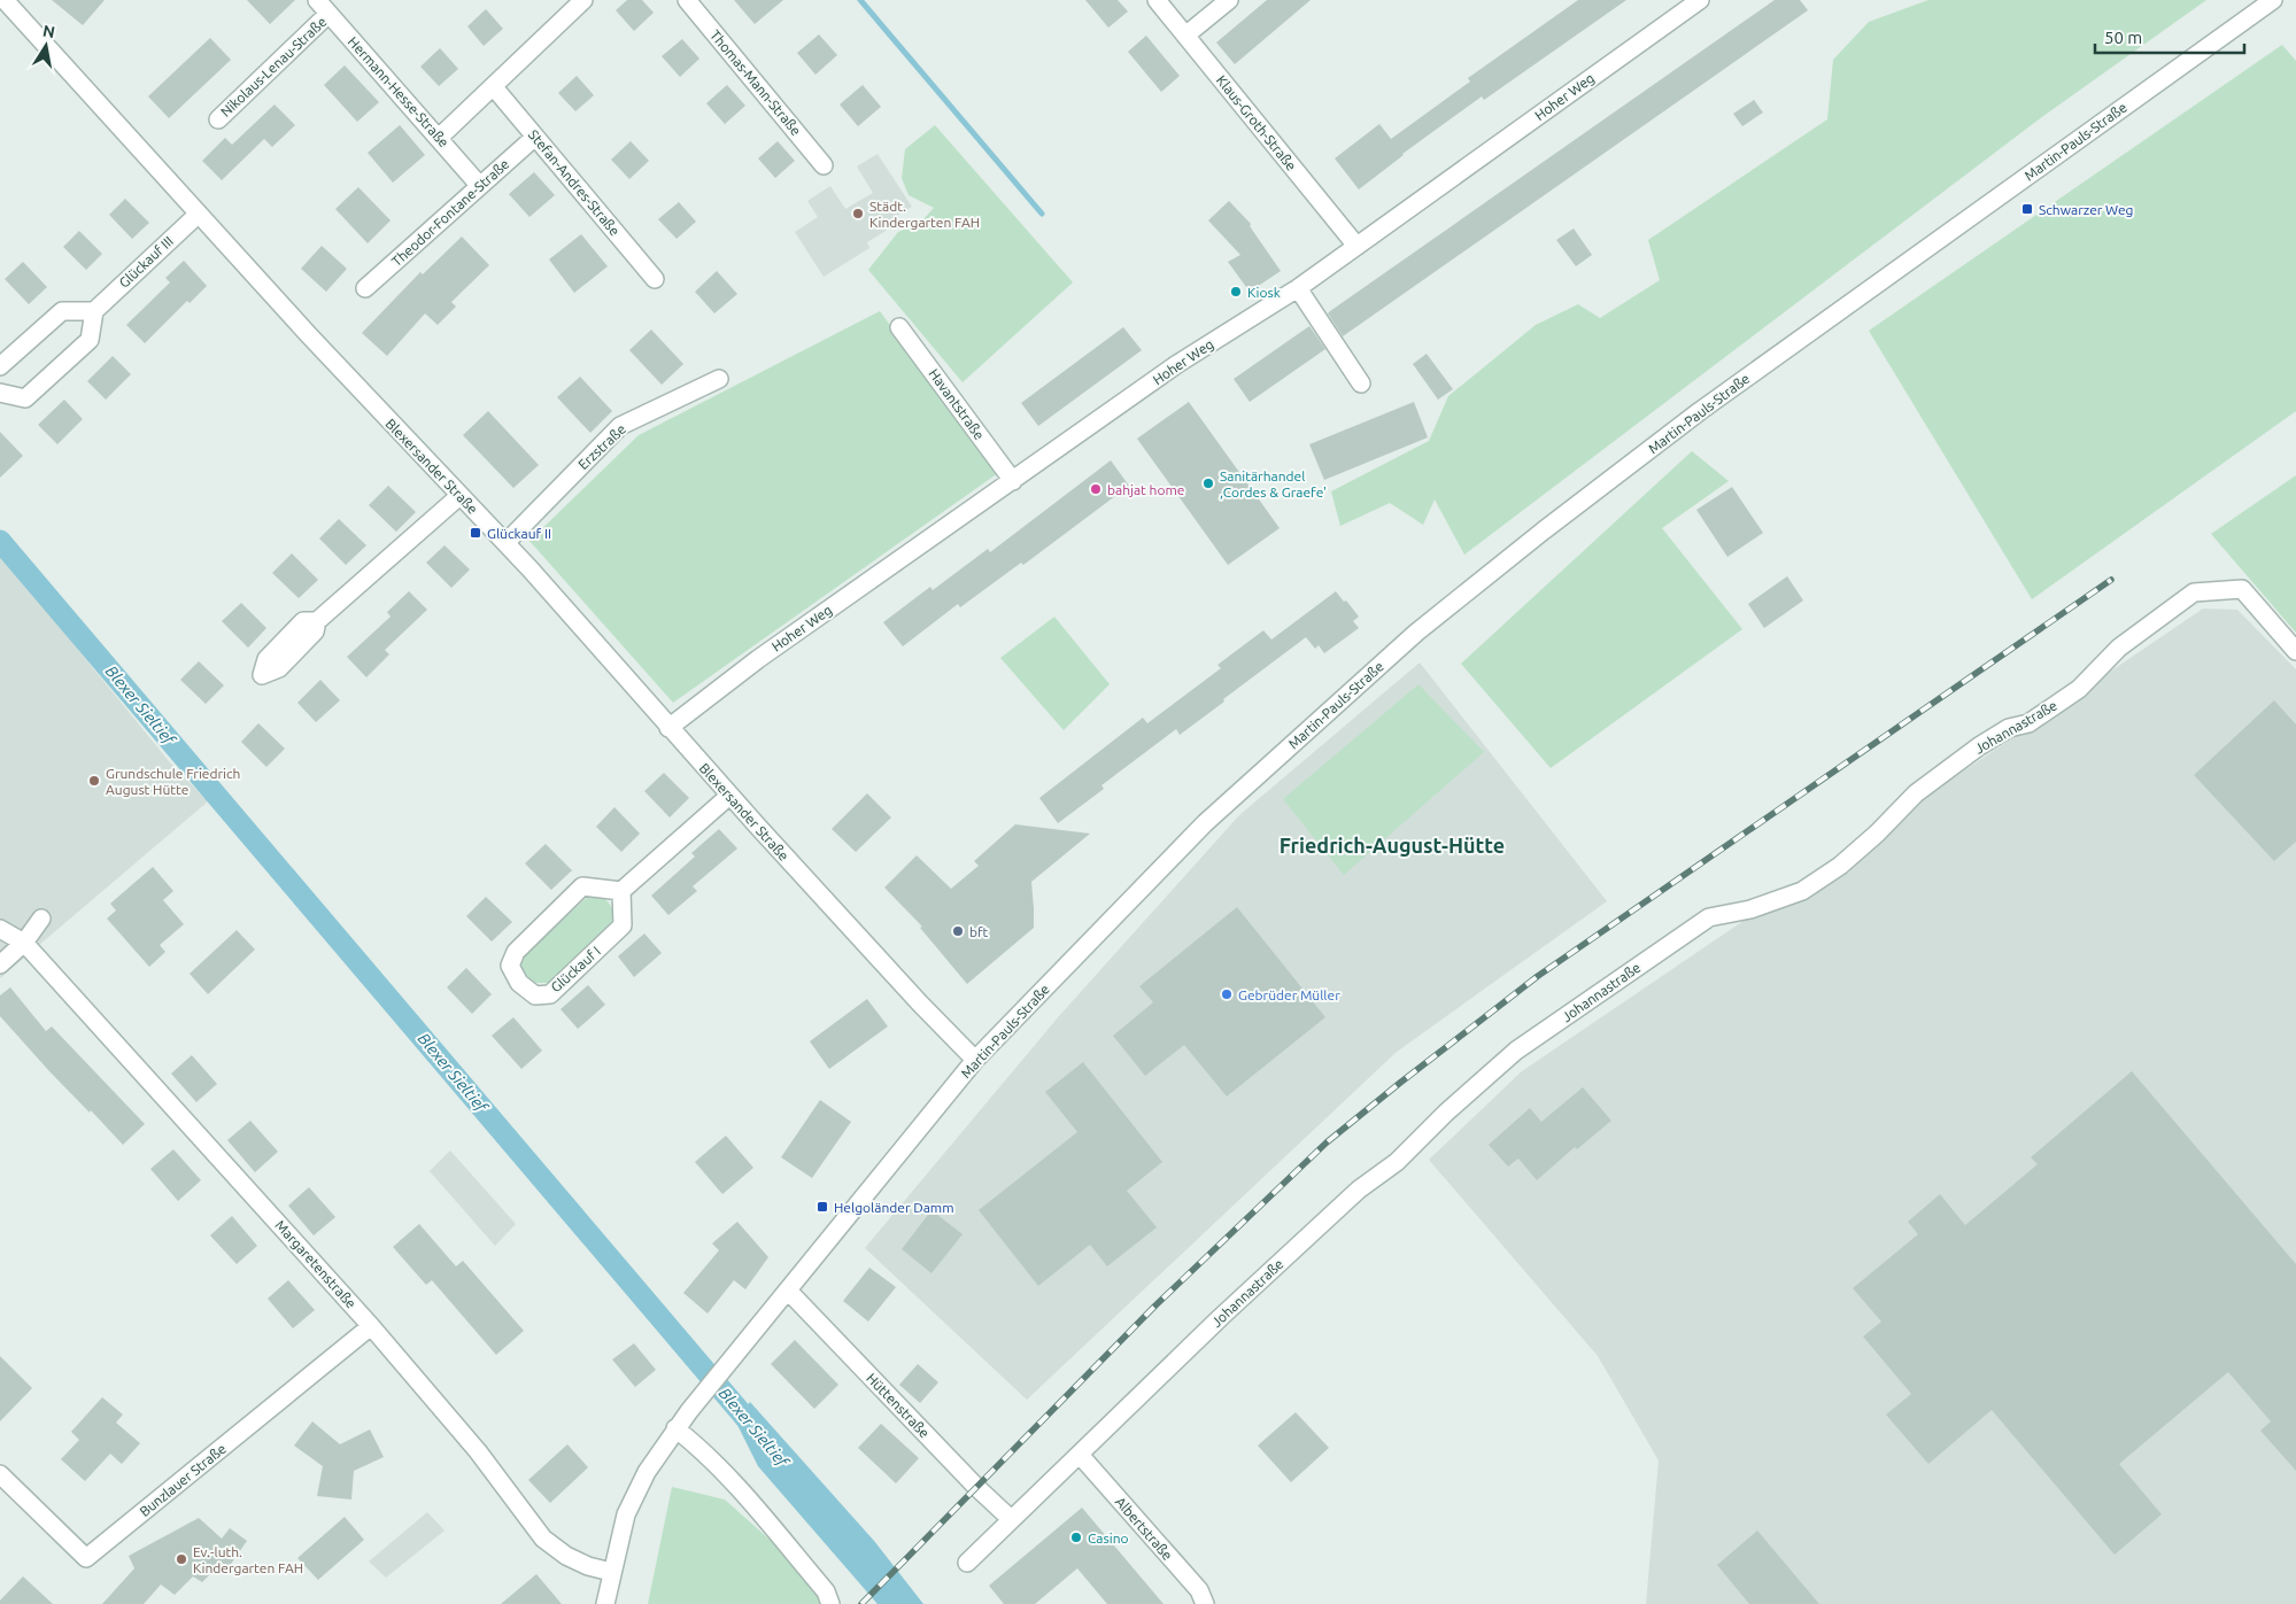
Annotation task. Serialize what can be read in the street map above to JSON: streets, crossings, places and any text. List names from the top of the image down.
{
  "streets": {
    "street": [
      "Nikolaus-Lenau-Straße",
      "Thomas-Mann-Straße",
      "Hermann-Hesse-Straße",
      "Hoher Weg",
      "Klaus-Groth-Straße",
      "Martin-Pauls-Straße",
      "Stefan-Andres-Straße",
      "Theodor-Fontane-Straße",
      "Glückauf III",
      "Havantstraße",
      "Erzstraße",
      "Blexersander Straße",
      "Johannastraße",
      "Glückauf I",
      "Margaretenstraße",
      "Hüttenstraße",
      "Bunzlauer Straße",
      "Albertstraße"
    ]
  },
  "crossings": [
    ["Nikolaus-Lenau-Straße", "Hermann-Hesse-Straße"],
    ["Hermann-Hesse-Straße", "Theodor-Fontane-Straße"],
    ["Hoher Weg", "Klaus-Groth-Straße"],
    ["Hoher Weg", "Havantstraße"],
    ["Hoher Weg", "Blexersander Straße"],
    ["Martin-Pauls-Straße", "Blexersander Straße"],
    ["Martin-Pauls-Straße", "Margaretenstraße"],
    ["Martin-Pauls-Straße", "Hüttenstraße"],
    ["Stefan-Andres-Straße", "Theodor-Fontane-Straße"],
    ["Glückauf III", "Blexersander Straße"],
    ["Erzstraße", "Blexersander Straße"],
    ["Johannastraße", "Hüttenstraße"],
    ["Johannastraße", "Albertstraße"],
    ["Margaretenstraße", "Bunzlauer Straße"]
  ],
  "districts": ["Friedrich-August-Hütte"],
  "water": ["Blexer Sieltief"],
  "places": {
    "transit": ["Schwarzer Weg", "Glückauf II", "Helgoländer Damm"],
    "other": [
      "Städt. Kindergarten FAH",
      "Kiosk",
      "Sanitärhandel ,Cordes & Graefe'",
      "bahjat home",
      "Grundschule Friedrich August Hütte",
      "bft",
      "Gebrüder Müller",
      "Casino",
      "Ev.-luth. Kindergarten FAH"
    ]
  },
  "scale_bar": "50 m",
  "north": "top"
}
